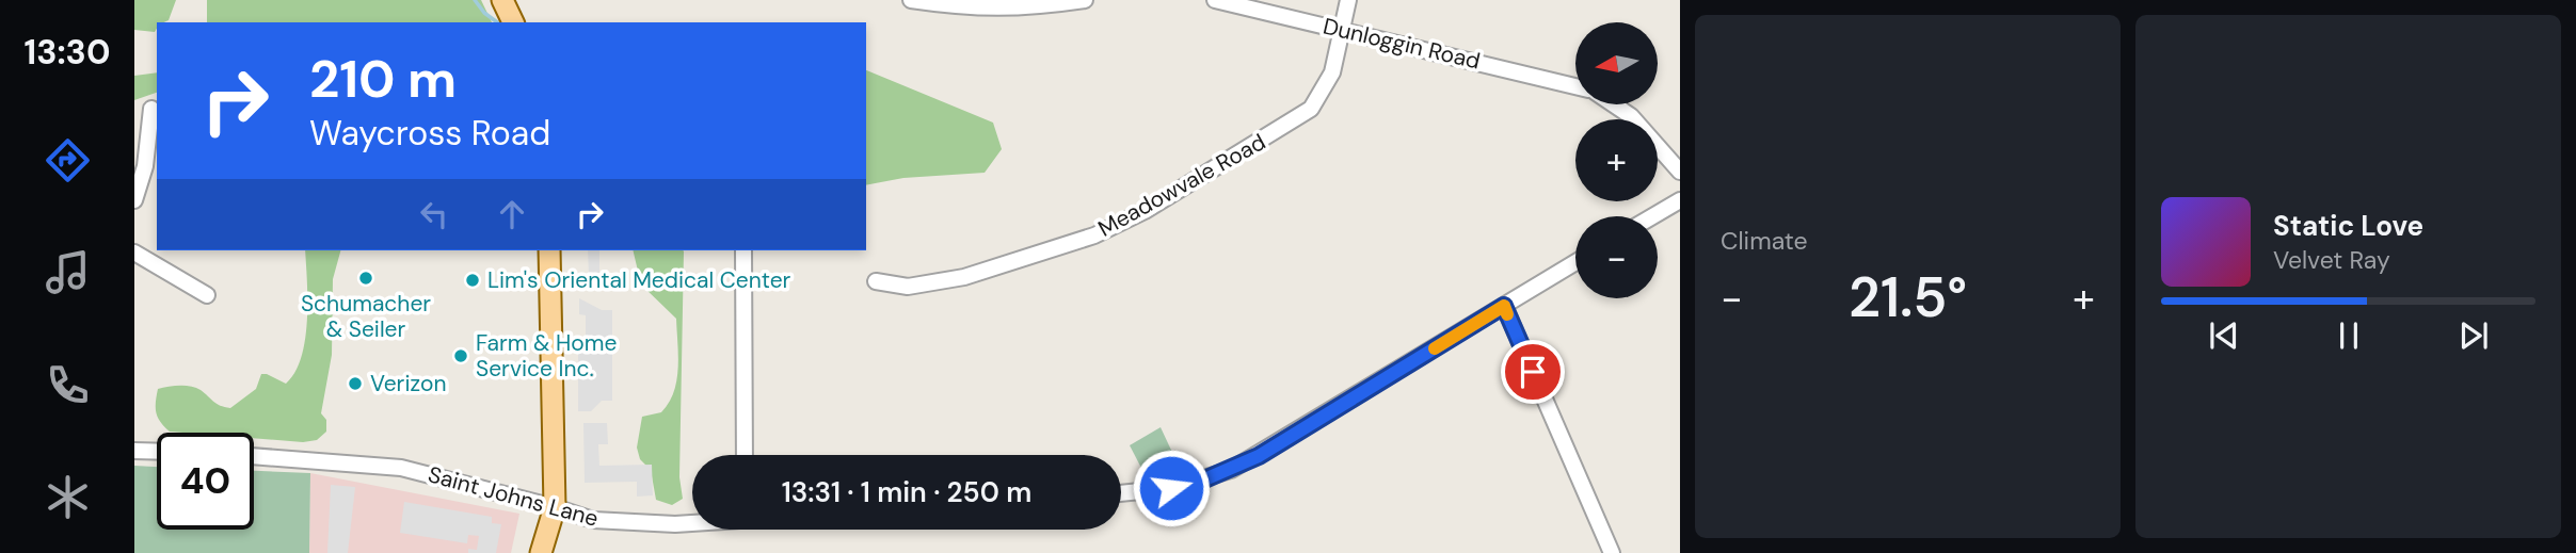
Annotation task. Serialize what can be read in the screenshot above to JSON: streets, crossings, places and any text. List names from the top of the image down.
{
  "streets": {
    "street": ["Dunloggin Road", "Meadowvale Road", "Saint Johns Lane"]
  },
  "crossings": [
    ["Dunloggin Road", "Meadowvale Road"]
  ],
  "places": [
    "Schumacher & Seiler",
    "Lim's Oriental Medical Center",
    "Farm & Home Service Inc.",
    "Verizon"
  ],
  "north": "left",
  "page": {
    "tabs": "13:30",
    "tile": "Climate",
    "map_buttons": ["+", "−"],
    "turn": ["210 m", "Waycross Road"],
    "song": ["Static Love", "Velvet Ray"],
    "heat": ["−", "21.5°", "+"],
    "limit": "40",
    "trip": "13:31 · 1 min · 250 m"
  }
}
